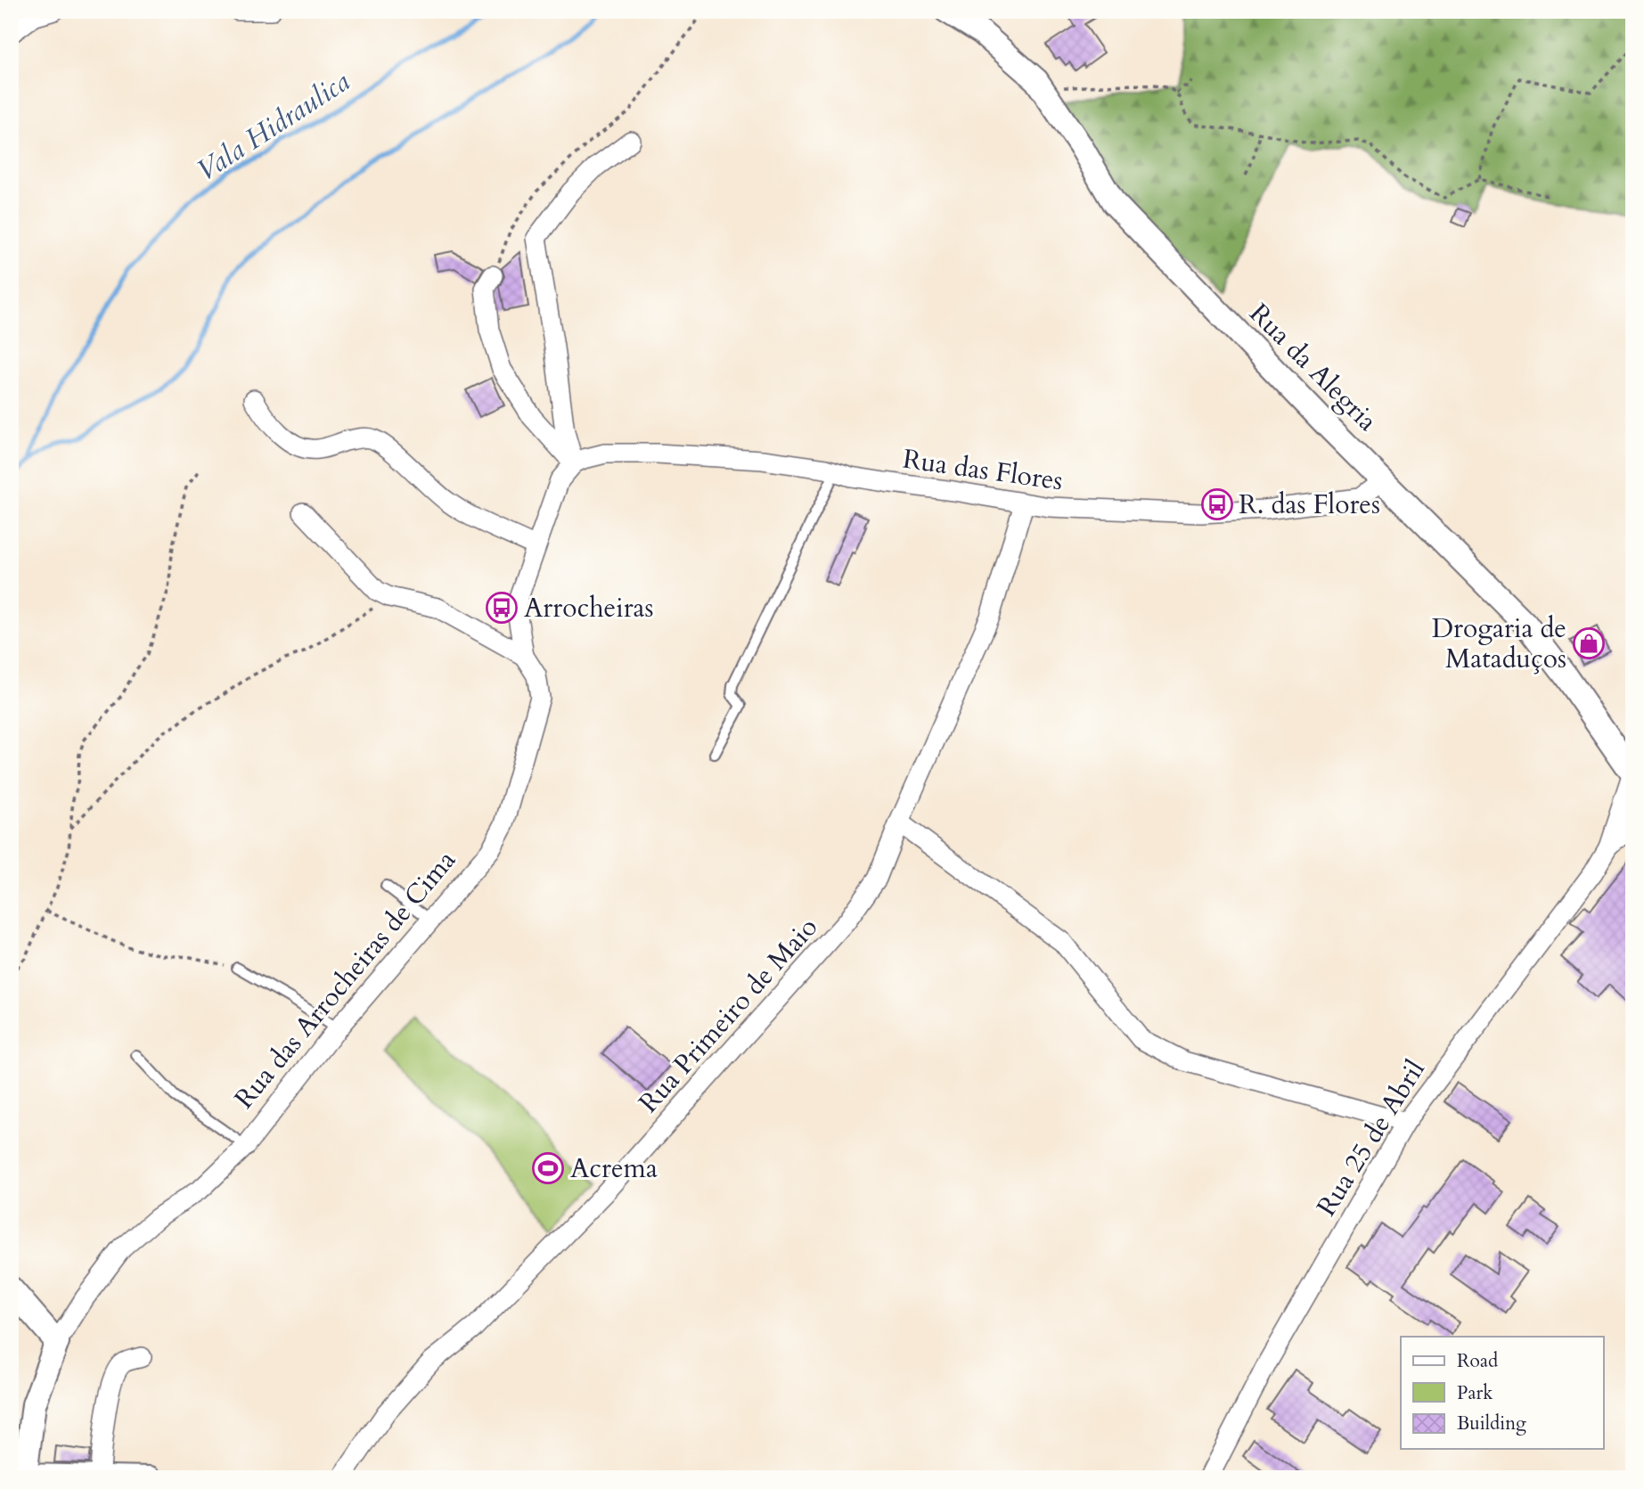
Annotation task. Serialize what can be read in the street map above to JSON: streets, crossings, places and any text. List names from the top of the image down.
{
  "streets": {
    "street": [
      "Rua da Alegria",
      "Rua das Flores",
      "Rua das Arrocheiras de Cima",
      "Rua Primeiro de Maio",
      "Rua 25 de Abril"
    ]
  },
  "crossings": [
    ["Rua da Alegria", "Rua das Flores"],
    ["Rua da Alegria", "Rua 25 de Abril"],
    ["Rua das Flores", "Rua das Arrocheiras de Cima"],
    ["Rua das Flores", "Rua Primeiro de Maio"]
  ],
  "water": ["Vala Hidraulica"],
  "places": {
    "bus stop": ["R. das Flores", "Arrocheiras"],
    "shop": ["Drogaria de Mataduços"],
    "sports": ["Acrema"]
  },
  "legend": ["Road", "Park", "Building"]
}
